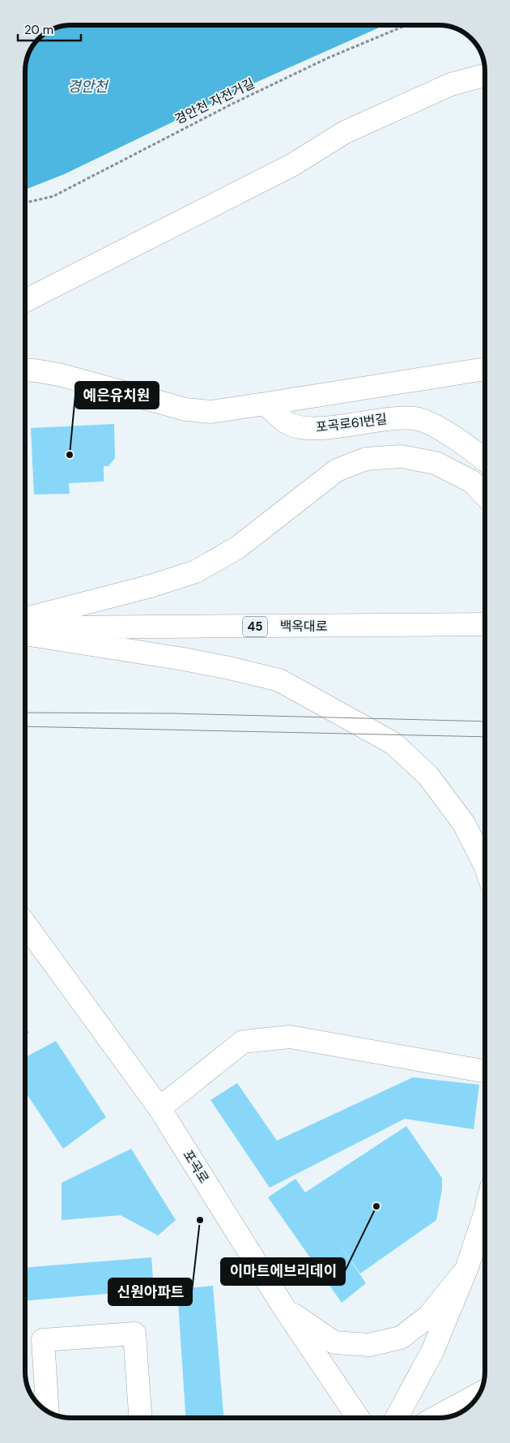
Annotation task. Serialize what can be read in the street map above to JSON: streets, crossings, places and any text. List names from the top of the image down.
{
  "streets": {
    "street": [
      "포곡로61번길",
      "백옥대로",
      "45",
      "포곡로"
    ],
    "path": ["경안천 자전거길"]
  },
  "water": ["경안천"],
  "places": ["예은유치원", "이마트에브리데이", "신원아파트"],
  "scale_bar": "20 m"
}
